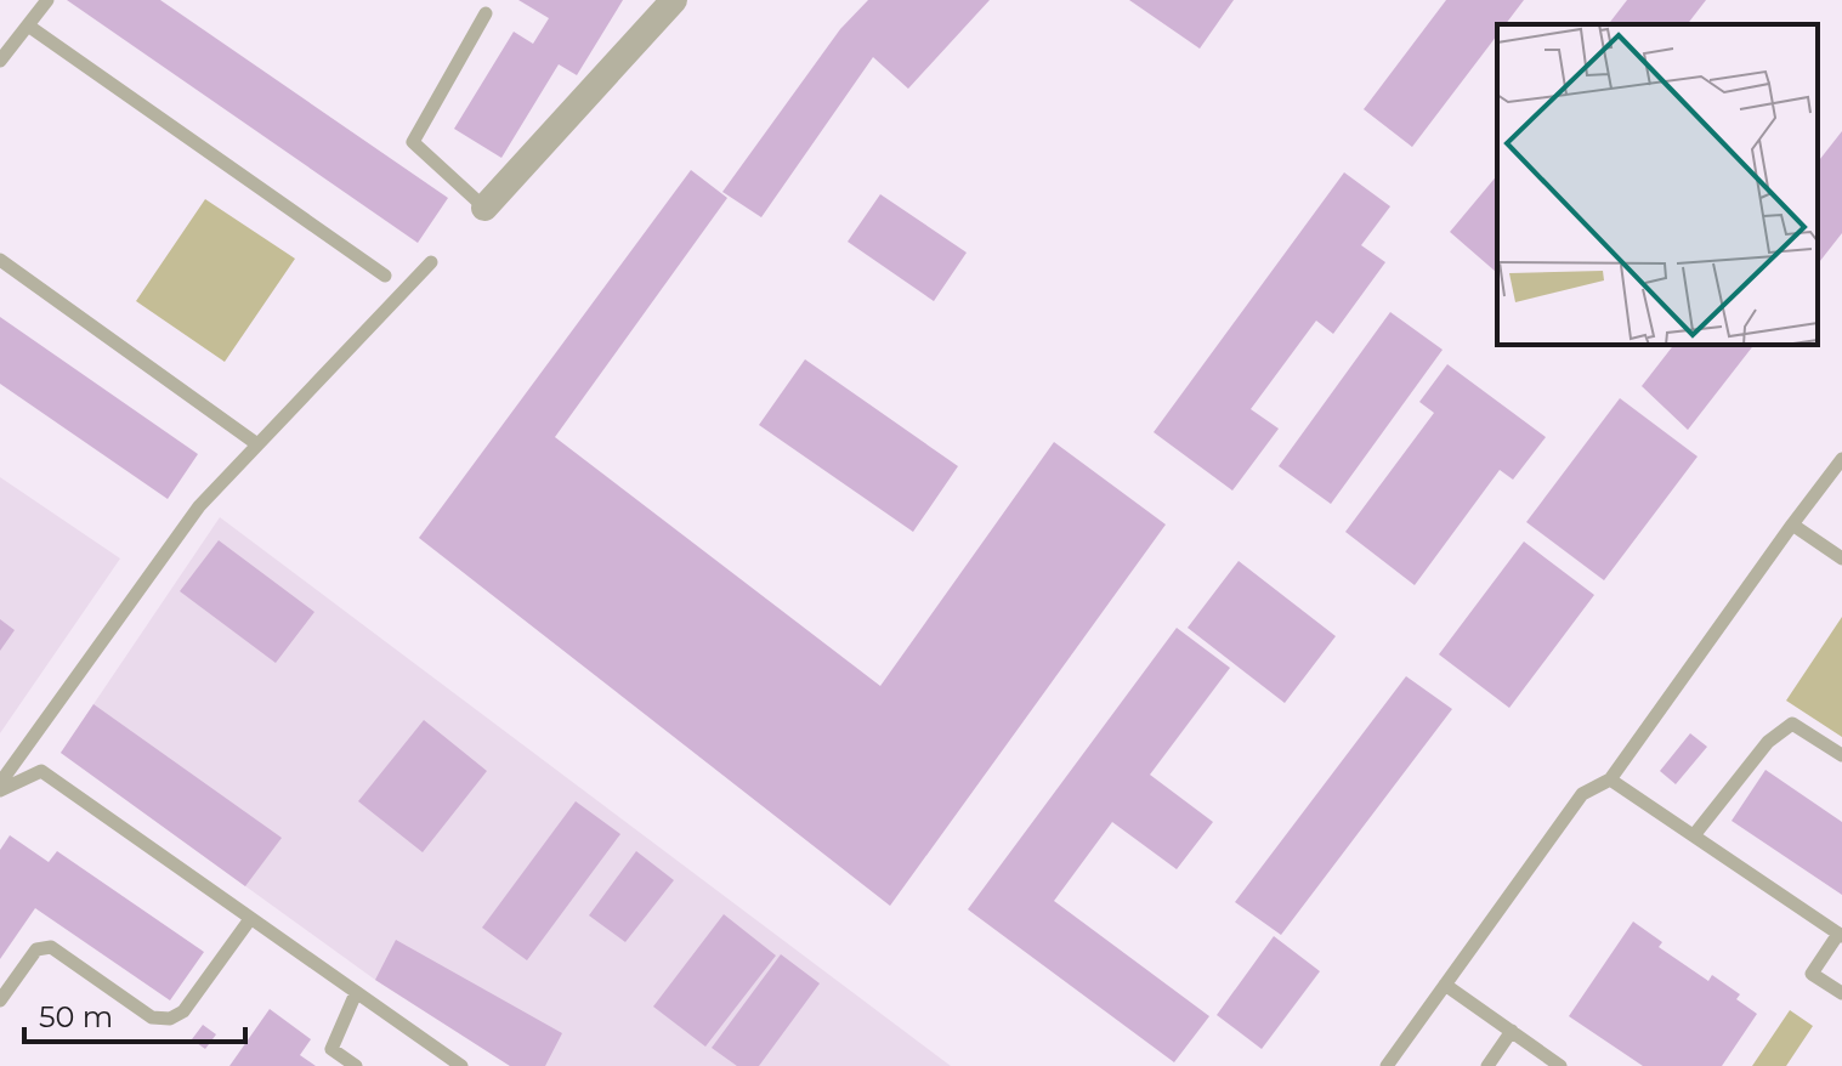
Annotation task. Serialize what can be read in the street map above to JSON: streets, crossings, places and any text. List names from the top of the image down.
{
  "scale_bar": "50 m"
}
